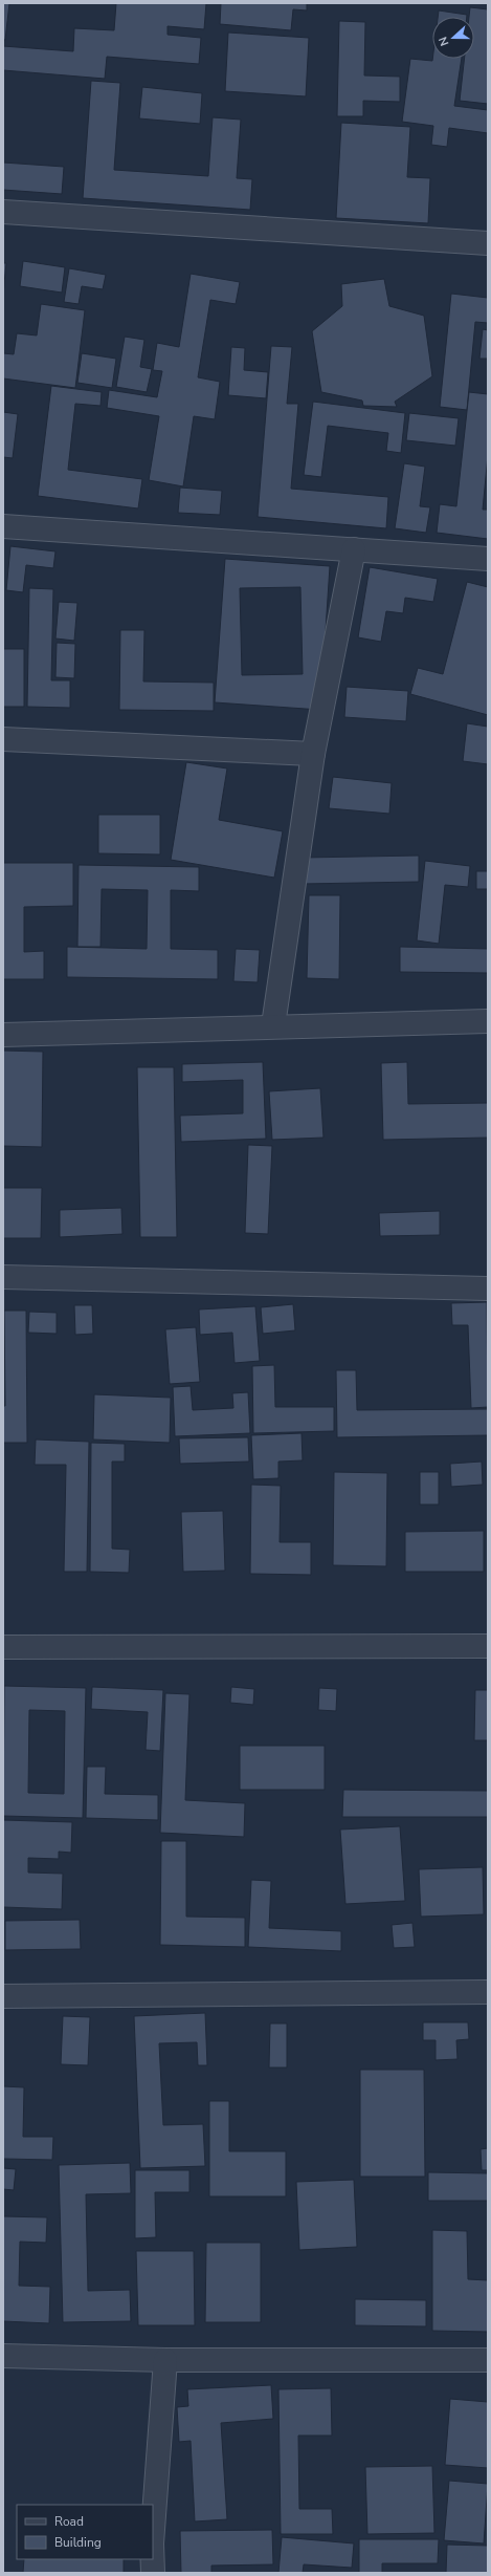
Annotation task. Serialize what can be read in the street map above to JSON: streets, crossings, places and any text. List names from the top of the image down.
{
  "legend": ["Road", "Building"],
  "north": "left"
}
